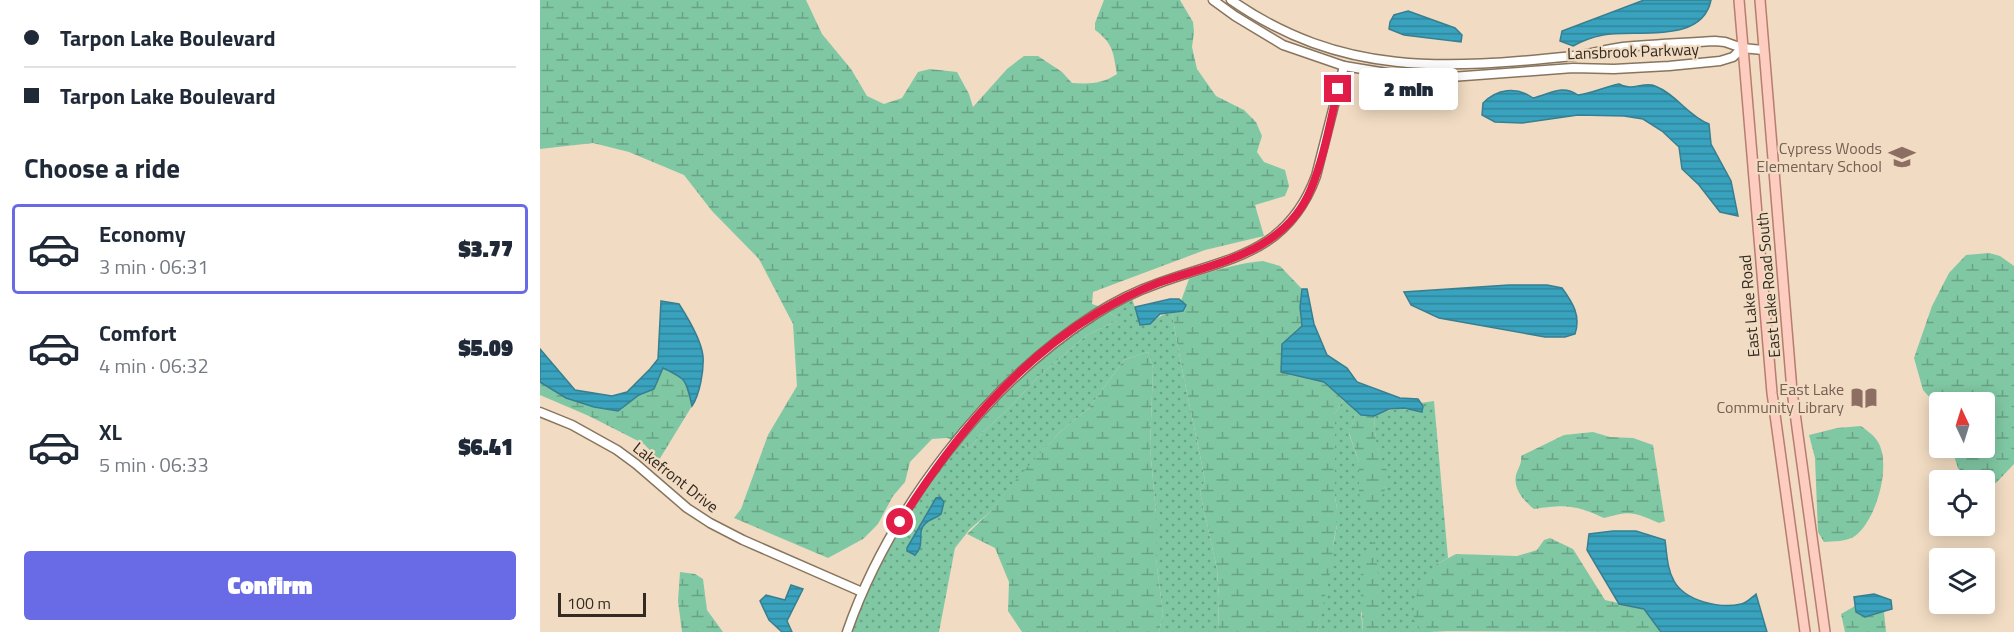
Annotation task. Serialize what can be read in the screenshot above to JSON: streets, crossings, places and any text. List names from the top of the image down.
{
  "streets": {
    "main road": ["East Lake Road South", "East Lake Road"],
    "street": ["Lansbrook Parkway", "Lakefront Drive"]
  },
  "crossings": [
    ["Lansbrook Parkway", "East Lake Road"]
  ],
  "places": {
    "school or university": ["Cypress Woods Elementary School"],
    "library": ["East Lake Community Library"]
  },
  "scale_bar": "100 m",
  "north": "top",
  "page": {
    "banner": ["Tarpon Lake Boulevard", "Tarpon Lake Boulevard"],
    "bubble": "2 min",
    "heading": "Choose a ride",
    "list": [
      {
        "name": "Economy",
        "note": "3 min · 06:31",
        "value": "$3.77"
      },
      {
        "name": "Comfort",
        "note": "4 min · 06:32",
        "value": "$5.09"
      },
      {
        "name": "XL",
        "note": "5 min · 06:33",
        "value": "$6.41"
      }
    ],
    "buttons": "Confirm",
    "scale": "100 m"
  }
}
